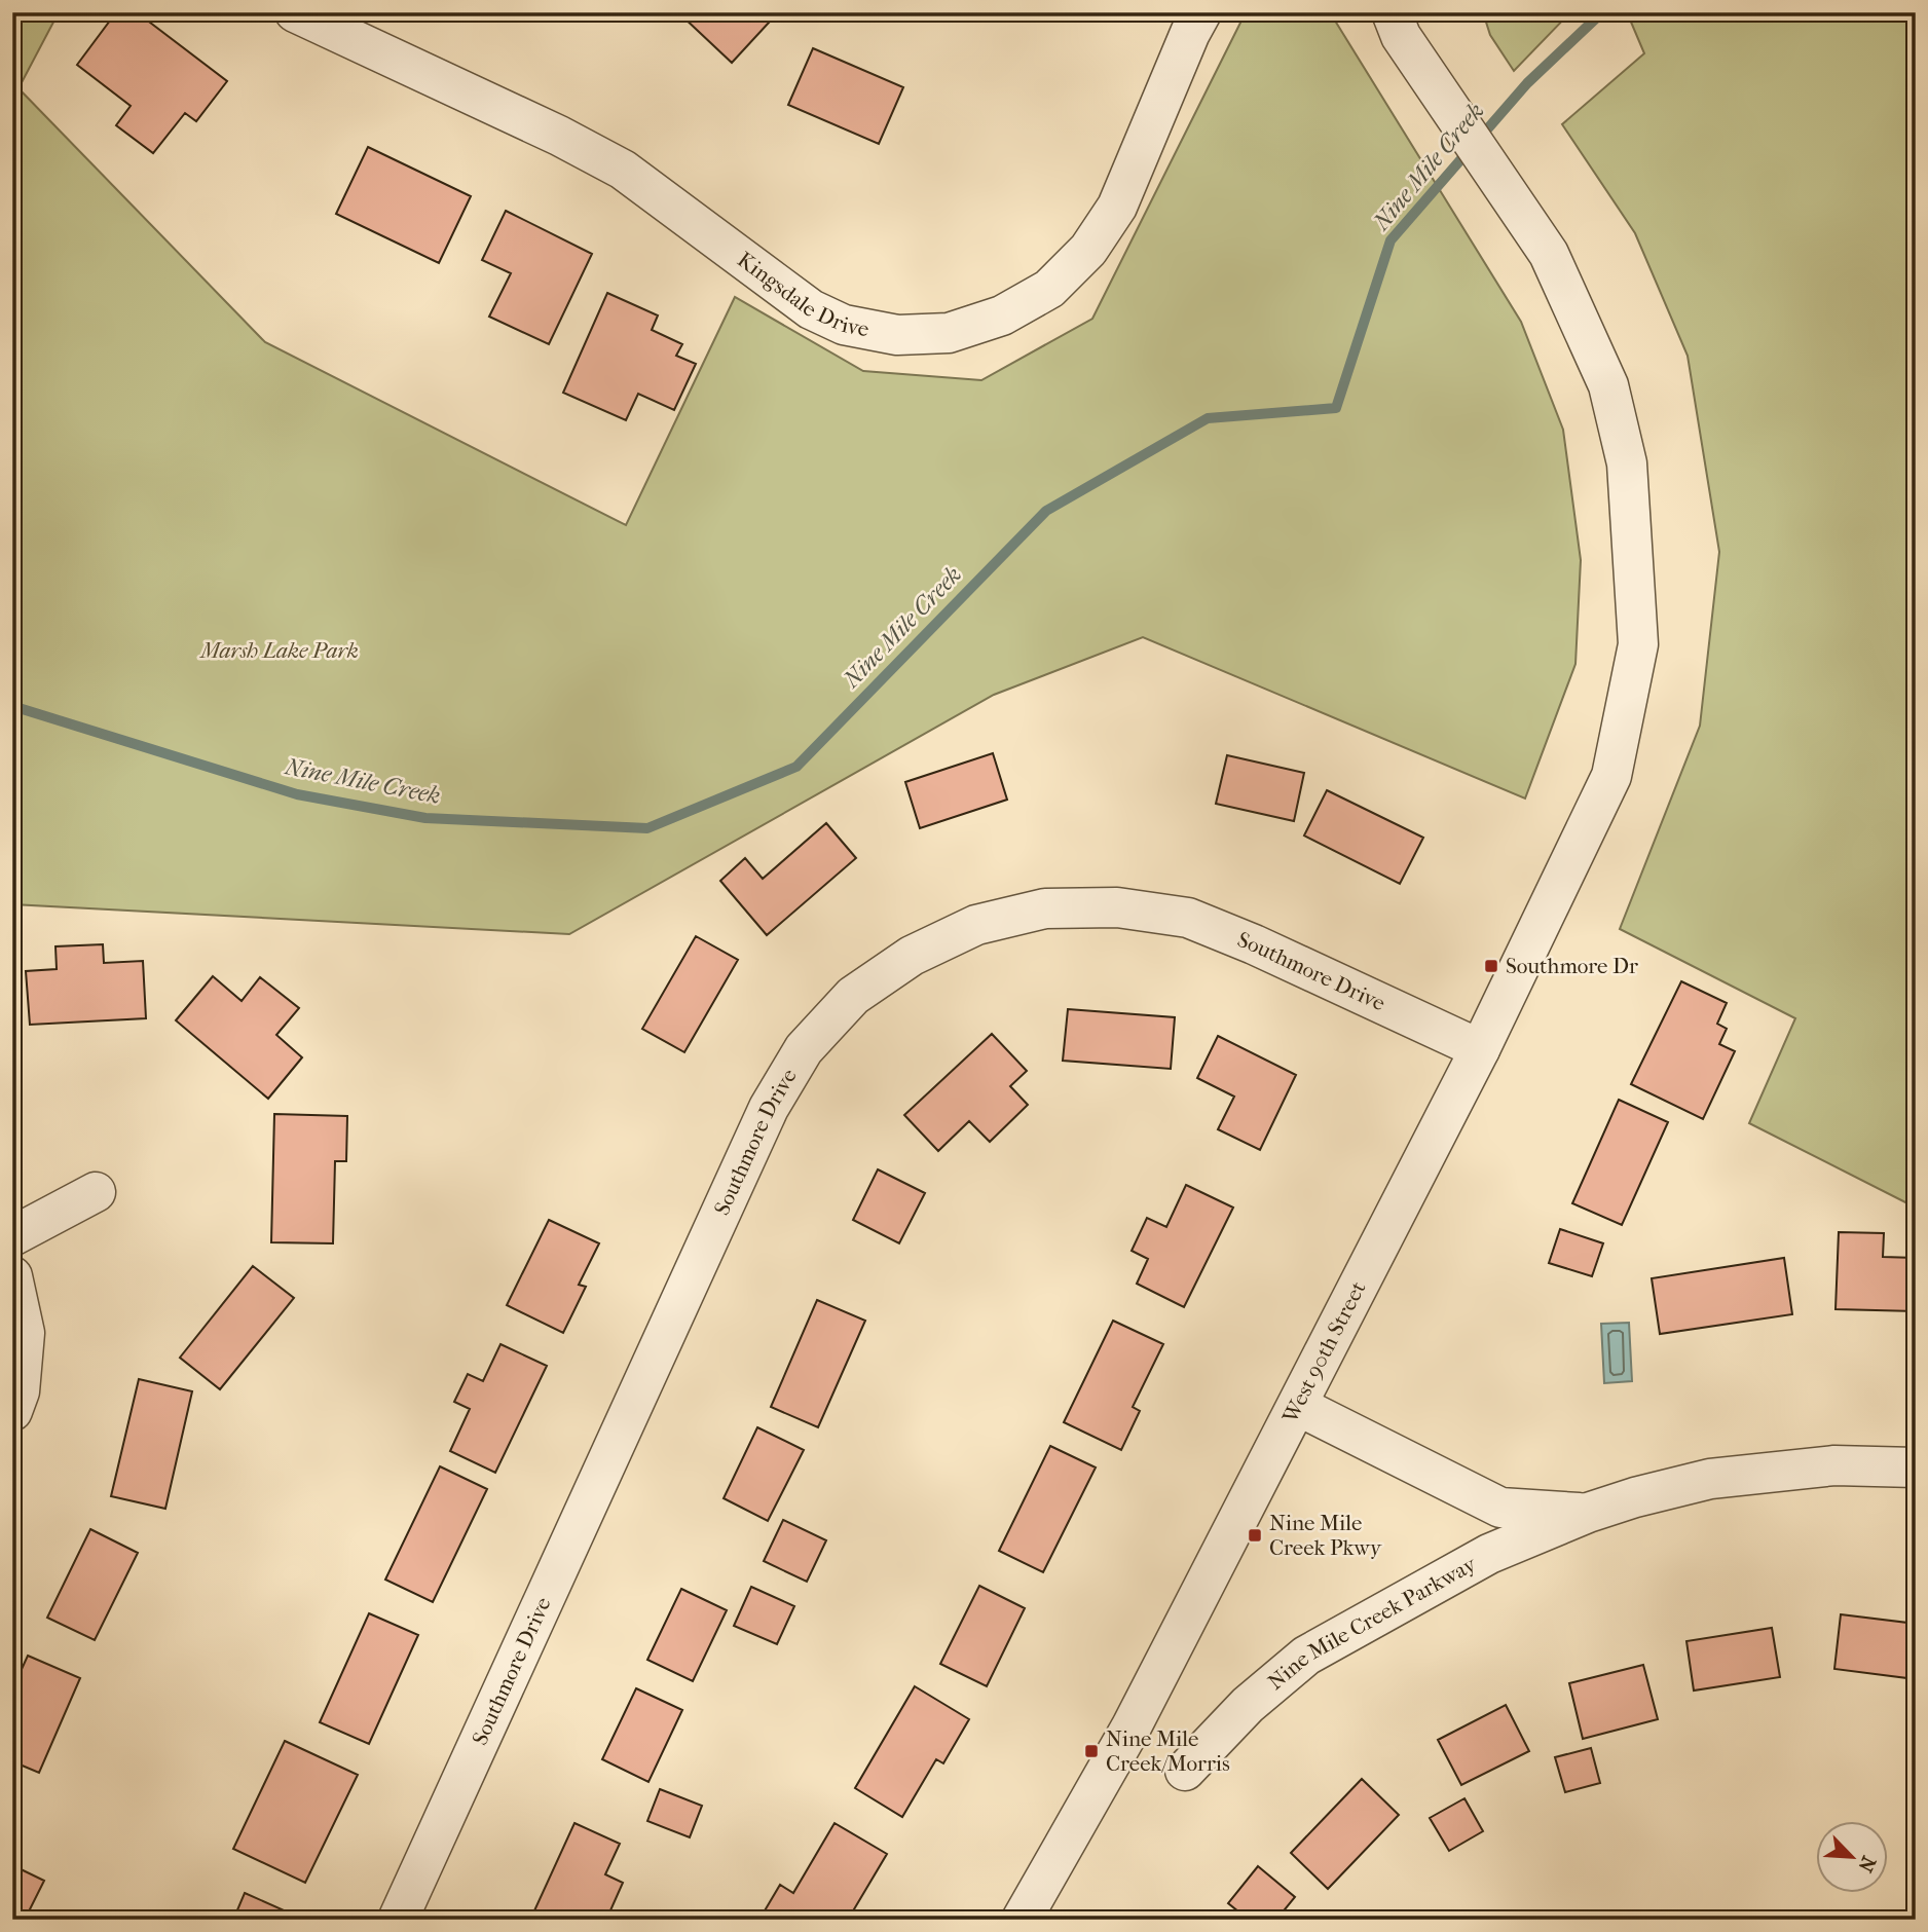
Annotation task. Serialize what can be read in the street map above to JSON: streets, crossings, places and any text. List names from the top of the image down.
{
  "streets": {
    "street": [
      "Kingsdale Drive",
      "Southmore Drive",
      "West 90th Street",
      "Nine Mile Creek Parkway"
    ]
  },
  "crossings": [
    ["Southmore Drive", "West 90th Street"],
    ["West 90th Street", "Nine Mile Creek Parkway"]
  ],
  "water": ["Nine Mile Creek"],
  "parks": ["Marsh Lake Park"],
  "places": {
    "transit": ["Southmore Dr", "Nine Mile Creek Pkwy", "Nine Mile Creek/Morris"]
  },
  "north": "bottom right"
}
